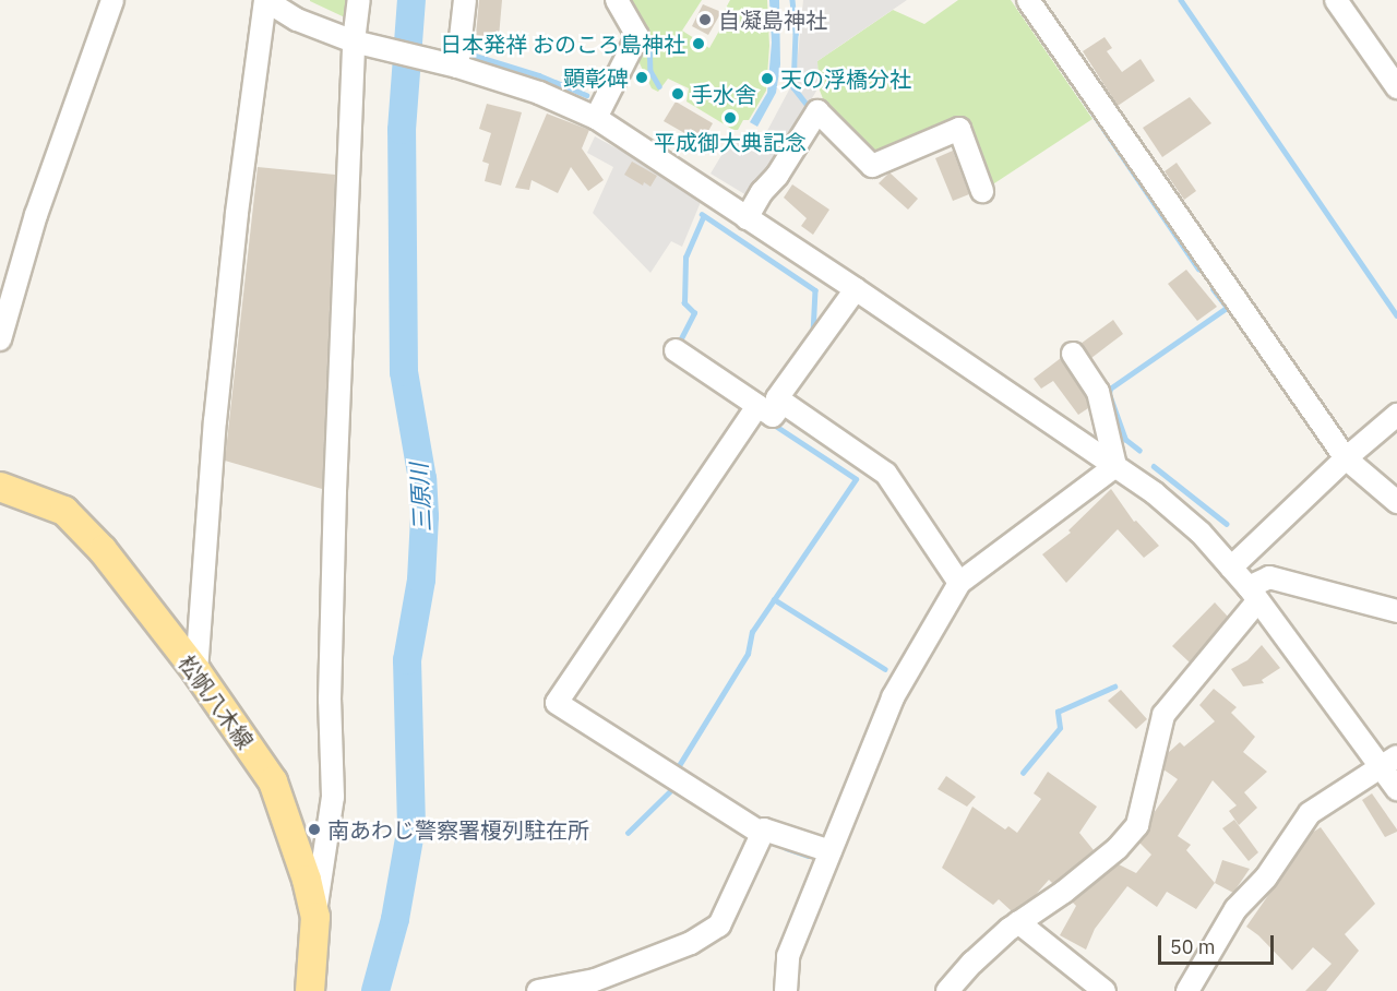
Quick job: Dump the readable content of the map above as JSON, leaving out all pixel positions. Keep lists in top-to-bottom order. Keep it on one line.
{"streets":{"main road":["松帆八木線"]},"water":["三原川"],"places":["自凝島神社","日本発祥 おのころ島神社","顕彰碑","天の浮橋分社","手水舎","平成御大典記念","南あわじ警察署榎列駐在所"],"scale_bar":"50 m"}
